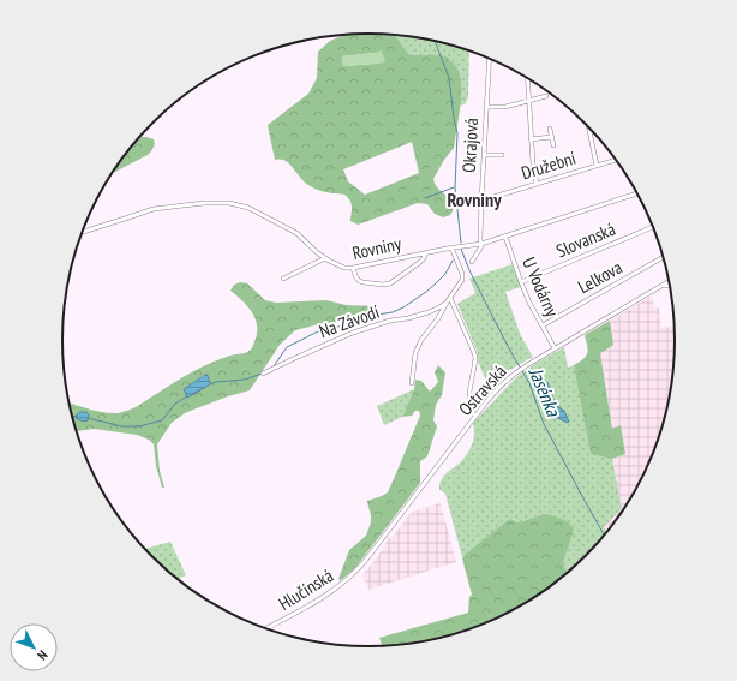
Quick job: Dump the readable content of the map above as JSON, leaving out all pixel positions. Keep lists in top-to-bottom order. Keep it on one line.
{"streets":{"street":["Okrajová","Družební","Slovanská","Rovniny","Lelkova","U Vodárny","Na Závodí","Ostravská","Hlučínská"]},"crossings":[["Okrajová","Družební"],["Okrajová","Rovniny"],["Slovanská","U Vodárny"],["Rovniny","U Vodárny"],["Rovniny","Na Závodí"],["Lelkova","U Vodárny"],["U Vodárny","Ostravská"],["Ostravská","Hlučínská"]],"districts":["Rovniny"],"water":["Jasénka"],"north":"bottom right"}
